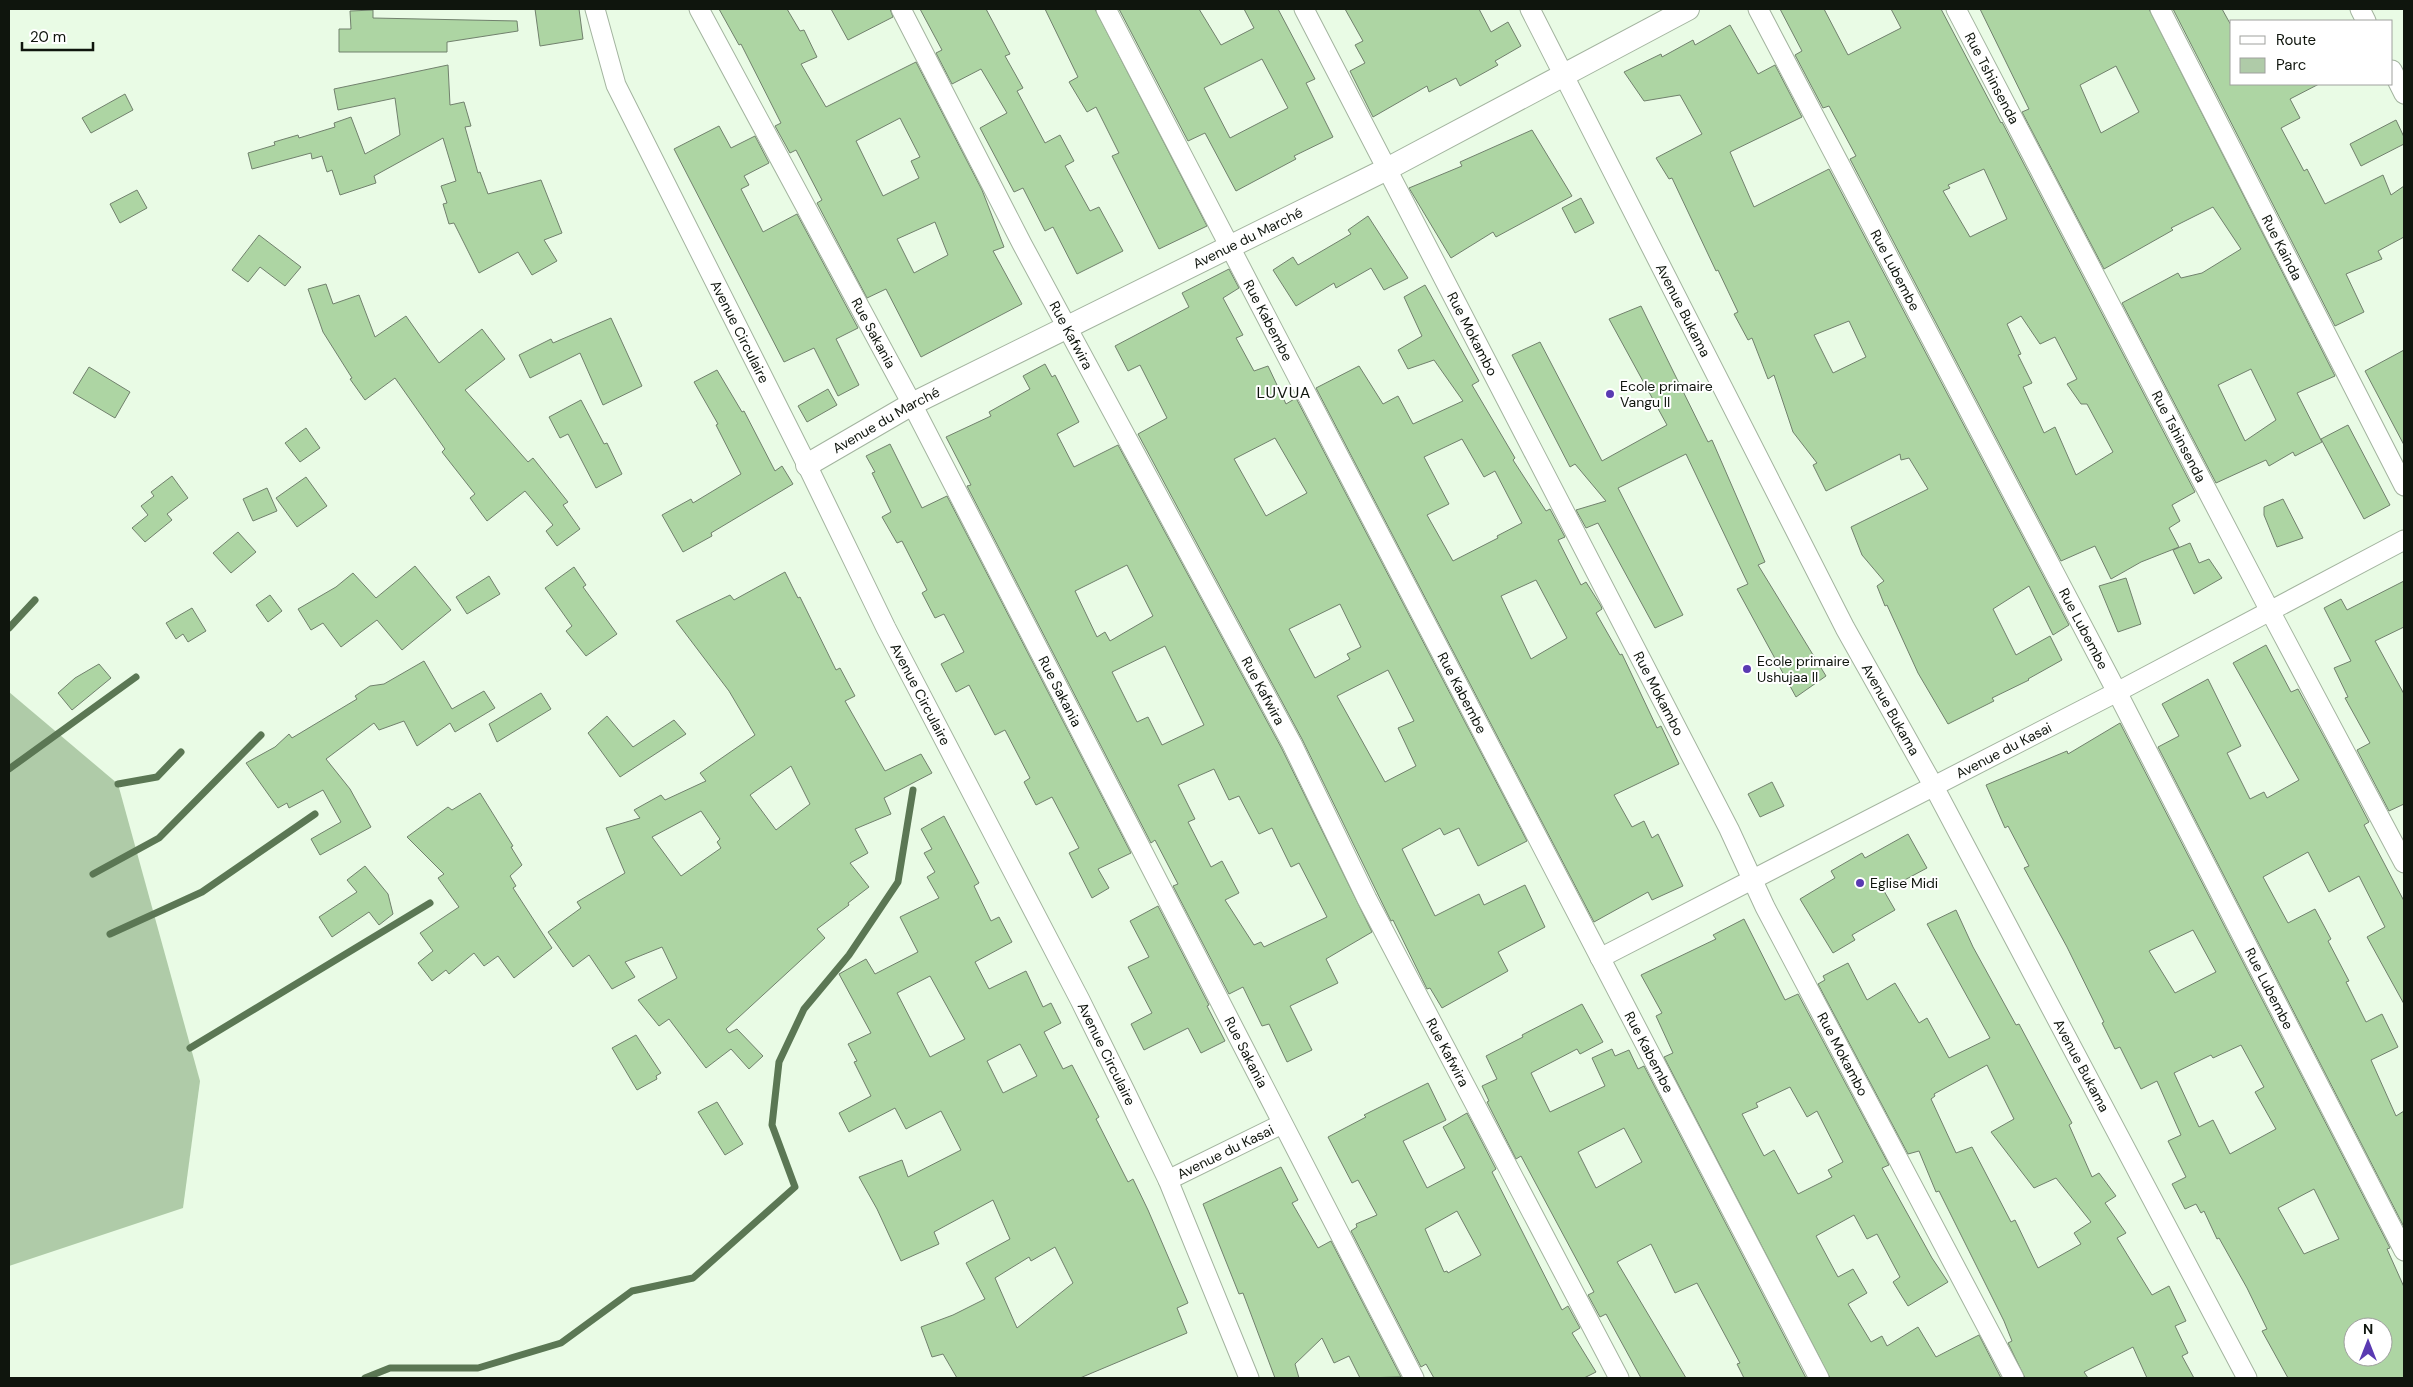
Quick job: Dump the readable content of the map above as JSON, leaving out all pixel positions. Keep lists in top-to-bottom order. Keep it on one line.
{"streets":{"street":["Rue Tshinsenda","Avenue du Marché","Rue Kainda","Rue Lubembe","Avenue Bukama","Rue Kabembe","Avenue Circulaire","Rue Sakania","Rue Mokambo","Rue Kafwira","Avenue du Kasai"]},"crossings":[["Rue Tshinsenda","Avenue du Kasai"],["Avenue du Marché","Avenue Bukama"],["Avenue du Marché","Rue Kabembe"],["Avenue du Marché","Avenue Circulaire"],["Avenue du Marché","Rue Sakania"],["Avenue du Marché","Rue Mokambo"],["Avenue du Marché","Rue Kafwira"],["Rue Lubembe","Avenue du Kasai"],["Avenue Bukama","Avenue du Kasai"],["Rue Kabembe","Avenue du Kasai"],["Avenue Circulaire","Avenue du Kasai"],["Rue Sakania","Avenue du Kasai"],["Rue Mokambo","Avenue du Kasai"]],"districts":["LUVUA"],"places":["Ecole primaire Vangu II","Ecole primaire Ushujaa II","Eglise Midi"],"legend":["Route","Parc"],"scale_bar":"20 m","north":"top"}
